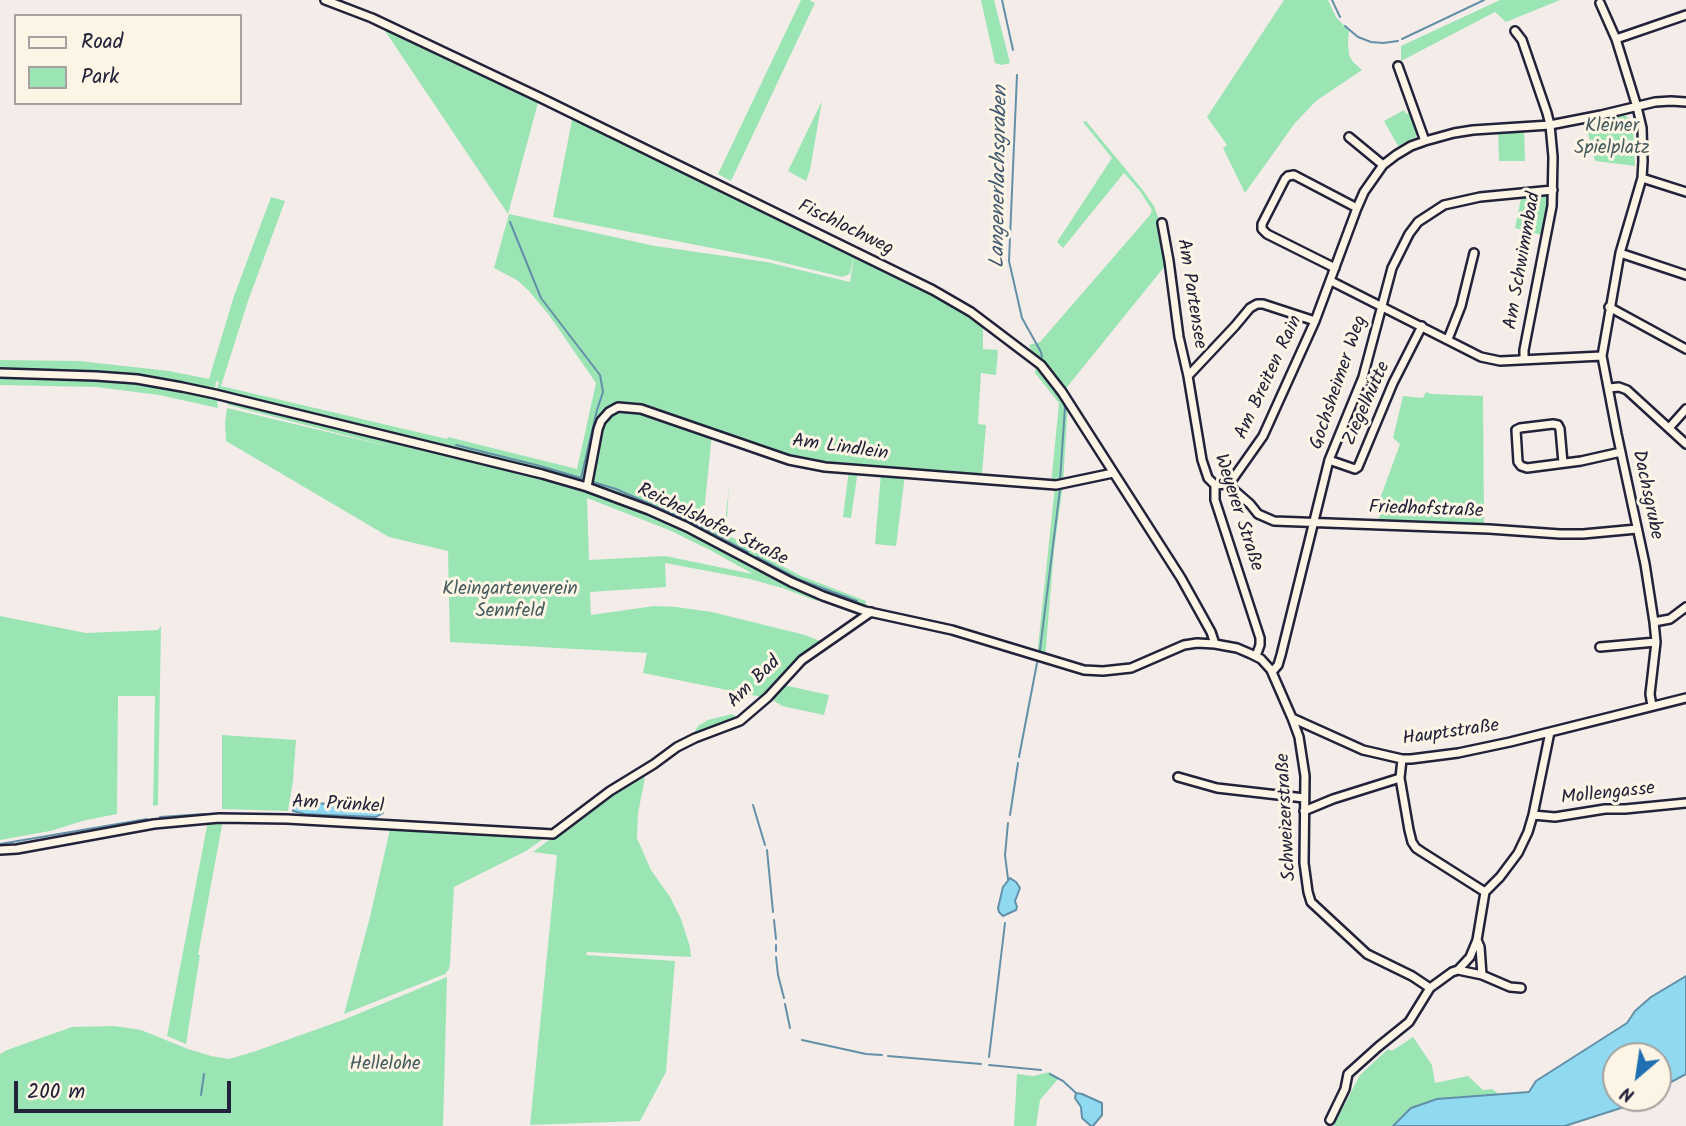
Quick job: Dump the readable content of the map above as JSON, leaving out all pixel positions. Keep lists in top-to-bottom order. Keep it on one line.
{"streets":{"street":["Fischlochweg","Am Schwimmbad","Am Partensee","Am Breiten Rain","Gochsheimer Weg","Ziegelhütte","Am Lindlein","Dachsgrube","Friedhofstraße","Weyerer Straße","Reichelshofer Straße","Am Bad","Hauptstraße","Mollengasse","Am Prünkel","Schweizerstraße"]},"crossings":[["Fischlochweg","Am Lindlein"],["Fischlochweg","Reichelshofer Straße"],["Am Schwimmbad","Am Breiten Rain"],["Am Schwimmbad","Gochsheimer Weg"],["Am Partensee","Am Breiten Rain"],["Am Partensee","Weyerer Straße"],["Am Breiten Rain","Friedhofstraße"],["Gochsheimer Weg","Ziegelhütte"],["Gochsheimer Weg","Friedhofstraße"],["Gochsheimer Weg","Reichelshofer Straße"],["Am Lindlein","Reichelshofer Straße"],["Dachsgrube","Friedhofstraße"],["Dachsgrube","Hauptstraße"],["Weyerer Straße","Reichelshofer Straße"],["Reichelshofer Straße","Am Bad"],["Am Bad","Am Prünkel"],["Hauptstraße","Schweizerstraße"]],"water":["Langenerlachsgraben"],"parks":["Kleiner Spielplatz","Kleingartenverein Sennfeld","Hellelohe"],"legend":["Road","Park"],"scale_bar":"200 m","north":"bottom left"}
